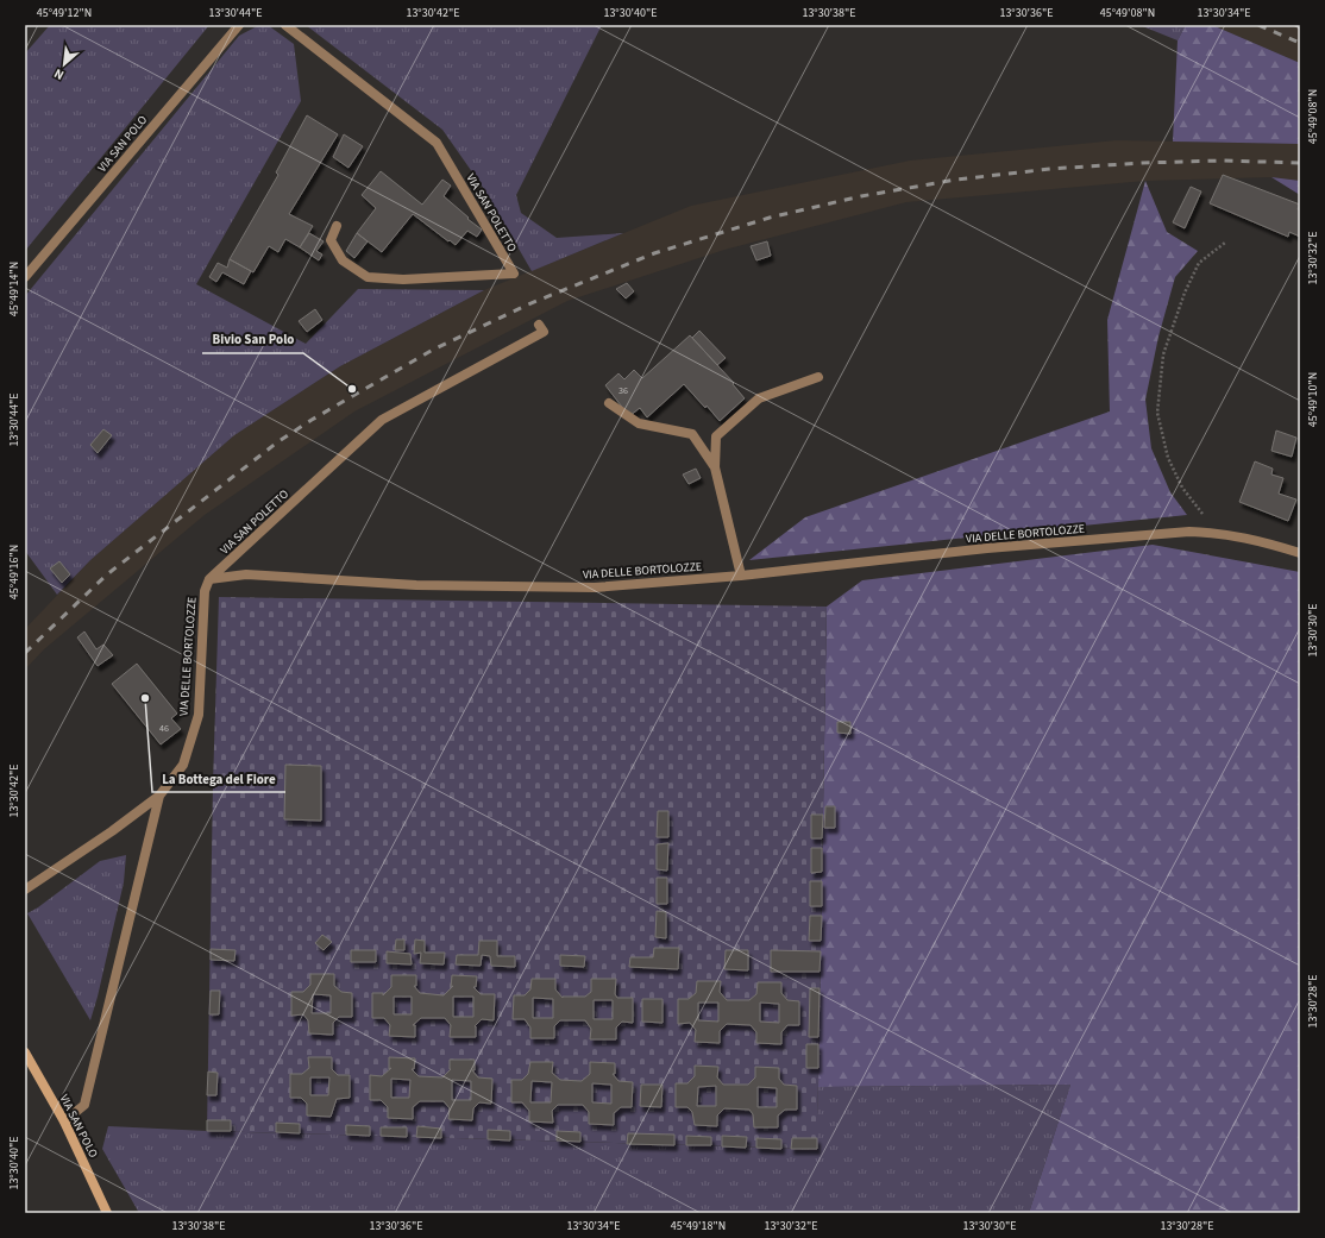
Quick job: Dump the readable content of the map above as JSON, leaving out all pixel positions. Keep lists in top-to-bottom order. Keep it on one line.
{"streets":{"main road":["VIA SAN POLO"],"street":["VIA SAN POLETTO","VIA DELLE BORTOLOZZE"]},"crossings":[["VIA SAN POLETTO","VIA DELLE BORTOLOZZE"]],"places":["Bivio San Polo","La Bottega del Fiore"],"house_numbers":["36","46"],"north":"bottom left","coordinates":["45°49'12\"N","13°30'44\"E","13°30'42\"E","13°30'40\"E","13°30'38\"E","13°30'36\"E","45°49'08\"N","13°30'34\"E","13°30'32\"E","45°49'14\"N","45°49'10\"N","45°49'16\"N","13°30'30\"E","13°30'28\"E","45°49'18\"N"]}
